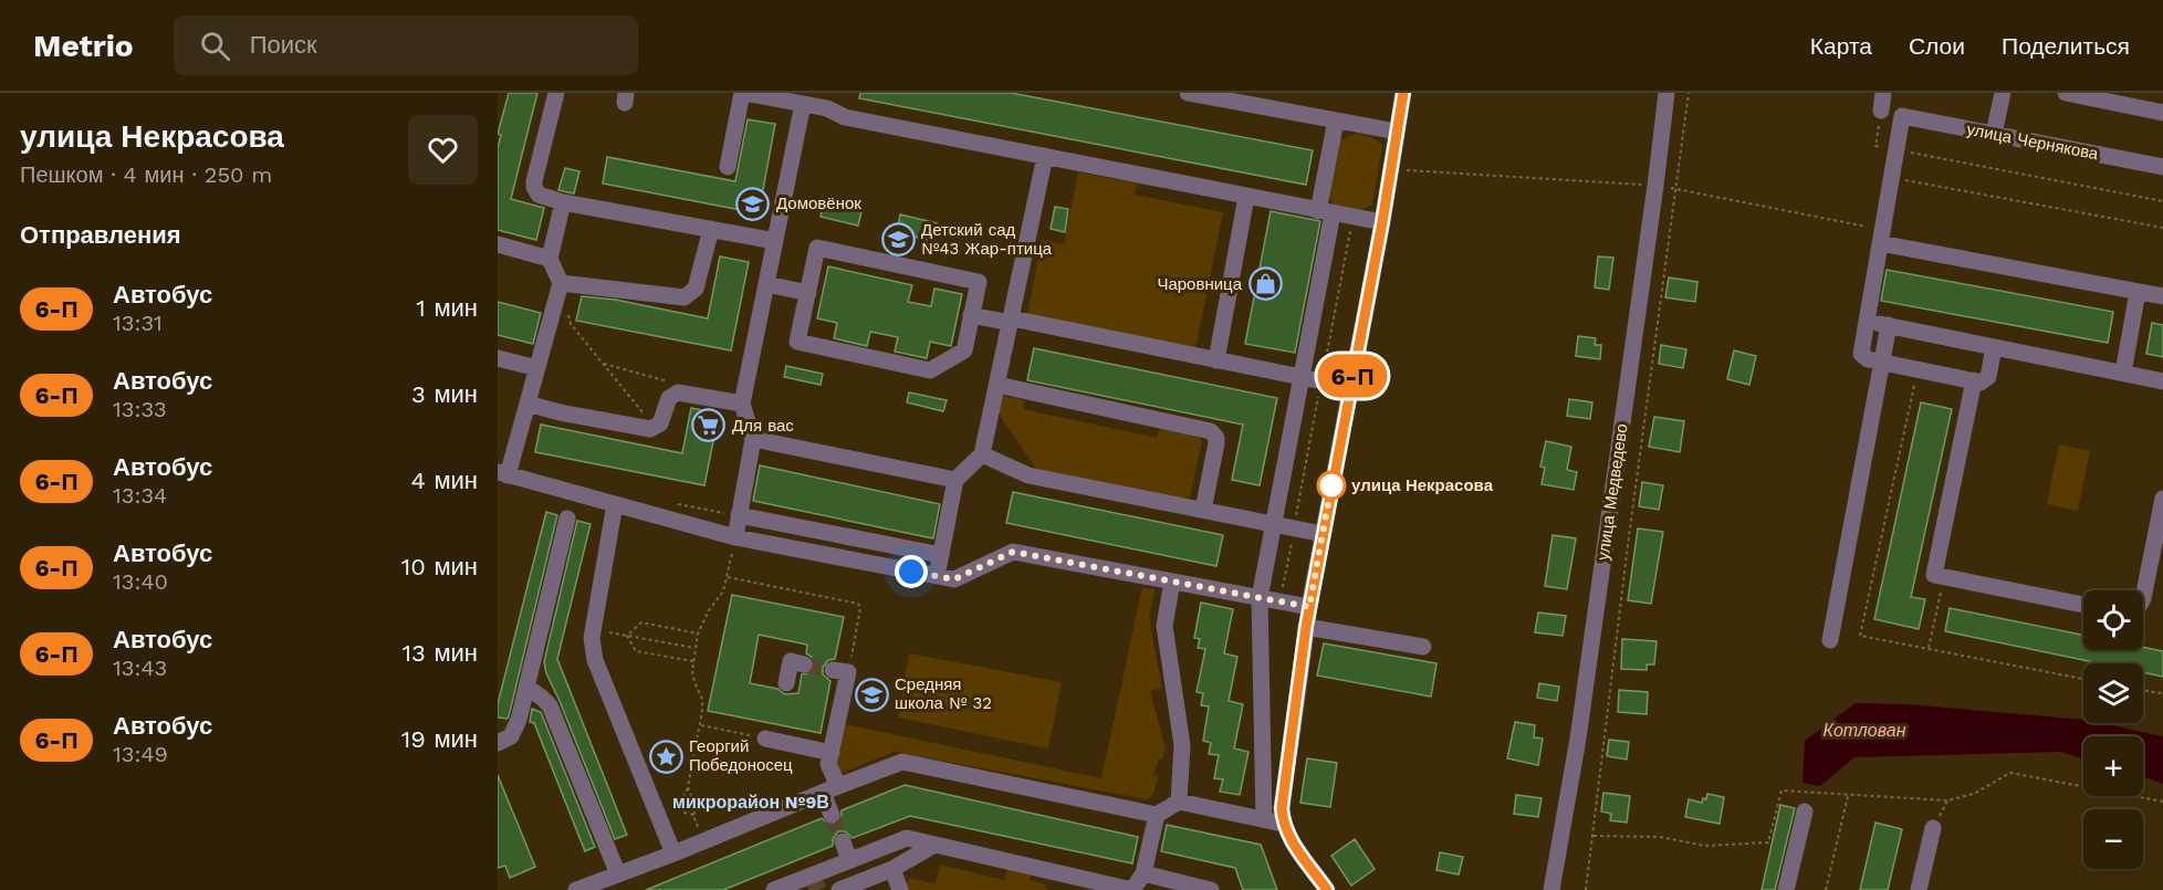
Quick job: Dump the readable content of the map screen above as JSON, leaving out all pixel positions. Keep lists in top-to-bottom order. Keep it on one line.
{"streets":{"street":["улица Чернякова","улица Медведево"]},"districts":["микрорайон №9В"],"water":["Котлован"],"places":{"school or university":["Домовёнок","Детский сад №43 Жар-птица","Средняя школа № 32"],"shop":["Чаровница"],"supermarket":["Для вас"],"other":["улица Некрасова"],"place":["Георгий Победоносец"]},"lines":["bus line 6-П"],"page":{"header":"Metrio","search":"Поиск","nav":["Карта","Слои","Поделиться"],"heading":[["улица Некрасова","Пешком · 4 мин · 250 m"],"Отправления"],"on_map":"6-П","list":[{"mark":"6-П","name":"Автобус","note":"13:31","value":"1 мин"},{"mark":"6-П","name":"Автобус","note":"13:33","value":"3 мин"},{"mark":"6-П","name":"Автобус","note":"13:34","value":"4 мин"},{"mark":"6-П","name":"Автобус","note":"13:40","value":"10 мин"},{"mark":"6-П","name":"Автобус","note":"13:43","value":"13 мин"},{"mark":"6-П","name":"Автобус","note":"13:49","value":"19 мин"}],"map_buttons":["+","−"]}}
